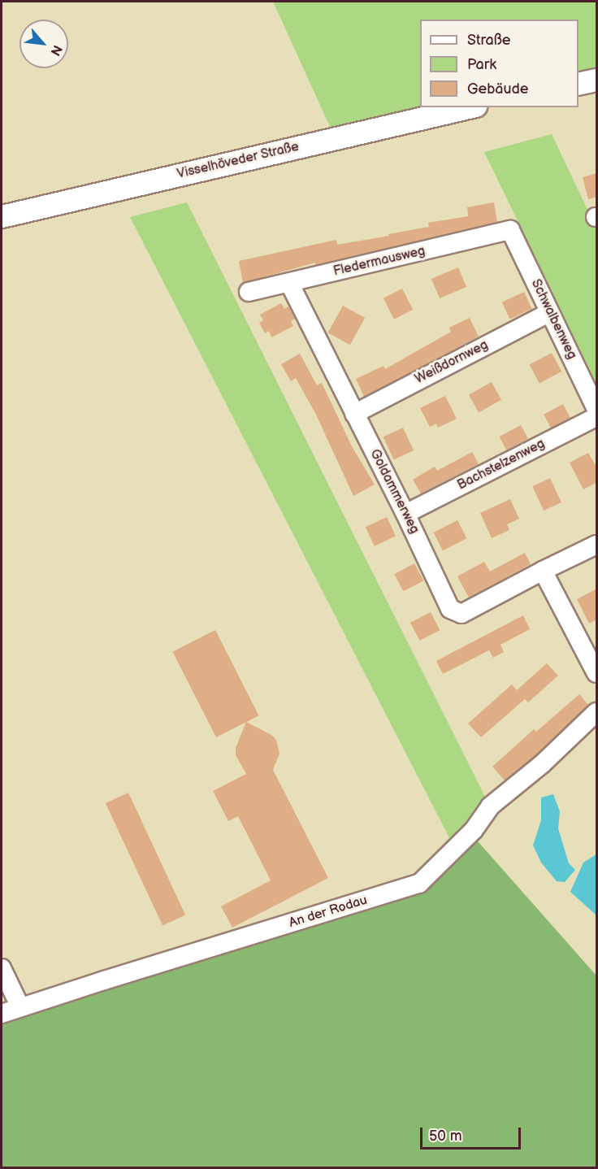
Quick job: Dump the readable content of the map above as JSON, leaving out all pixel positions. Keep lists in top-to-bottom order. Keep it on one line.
{"streets":{"main road":["Visselhöveder Straße"],"street":["Fledermausweg","Schwalbenweg","Weißdornweg","Bachstelzenweg","Goldammerweg","An der Rodau"]},"crossings":[["Fledermausweg","Schwalbenweg"],["Fledermausweg","Goldammerweg"],["Schwalbenweg","Weißdornweg"],["Weißdornweg","Goldammerweg"],["Bachstelzenweg","Goldammerweg"]],"legend":["Straße","Park","Gebäude"],"scale_bar":"50 m","north":"bottom right"}
